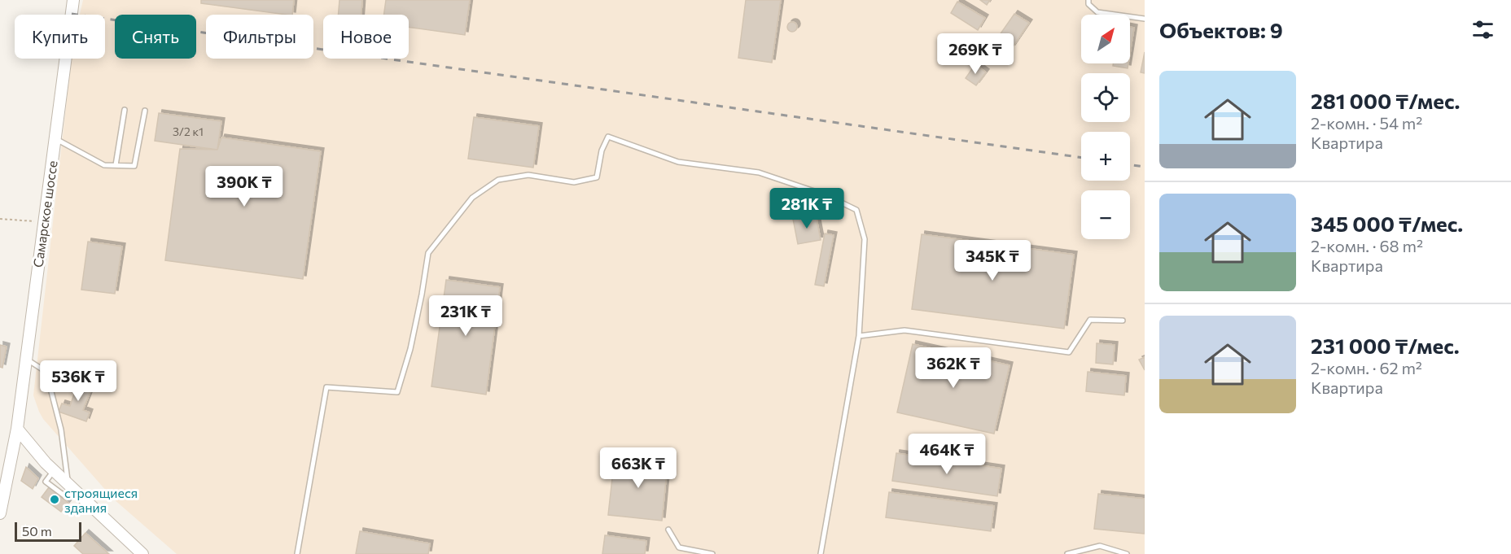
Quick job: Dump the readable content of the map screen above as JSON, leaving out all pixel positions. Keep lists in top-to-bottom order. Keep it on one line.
{"streets":{"street":["Самарское шоссе"]},"places":["строящиеся здания"],"house_numbers":["3/2 к1"],"scale_bar":"50 m","north":"top right","page":{"heading":"Объектов: 9","map_buttons":["+","−"],"chip":["Купить","Снять","Фильтры","Новое"],"price":["269K ₸","390K ₸","281K ₸","345K ₸","231K ₸","362K ₸","536K ₸","464K ₸","663K ₸"],"list":[{"name":"281 000 ₸/мес.","note":"2-комн. · 54 m² · Квартира"},{"name":"345 000 ₸/мес.","note":"2-комн. · 68 m² · Квартира"},{"name":"231 000 ₸/мес.","note":"2-комн. · 62 m² · Квартира"}],"scale":"50 m"}}
